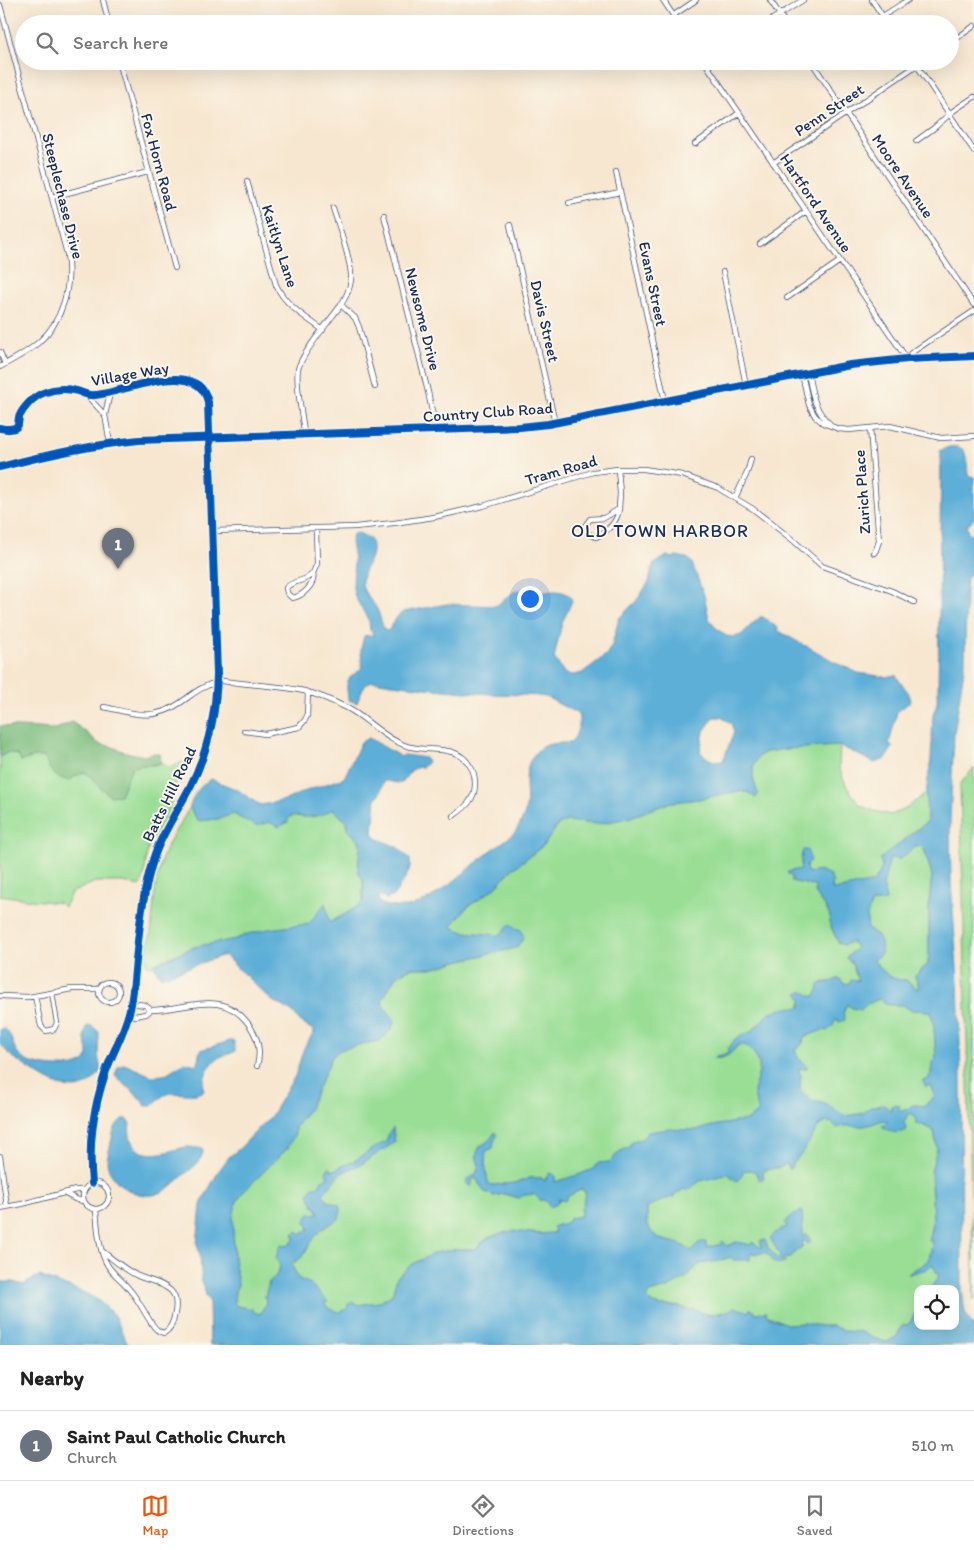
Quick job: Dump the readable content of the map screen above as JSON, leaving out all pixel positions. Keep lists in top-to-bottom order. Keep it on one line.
{"streets":{"street":["Penn Street","Fox Horn Road","Moore Avenue","Steeplechase Drive","Hartford Avenue","Kaitlyn Lane","Evans Street","Newsome Drive","Davis Street","Village Way","Country Club Road","Tram Road","Zurich Place","Batts Hill Road"]},"crossings":[["Penn Street","Moore Avenue"],["Penn Street","Hartford Avenue"],["Hartford Avenue","Country Club Road"],["Evans Street","Country Club Road"],["Newsome Drive","Country Club Road"],["Davis Street","Country Club Road"],["Village Way","Country Club Road"],["Village Way","Batts Hill Road"],["Country Club Road","Batts Hill Road"],["Tram Road","Batts Hill Road"]],"districts":["OLD TOWN HARBOR"],"page":{"search":"Search here","pins":"1","heading":"Nearby","list":[{"mark":"1","name":"Saint Paul Catholic Church","note":"Church","value":"510 m"}],"nav":["Map","Directions","Saved"]}}
